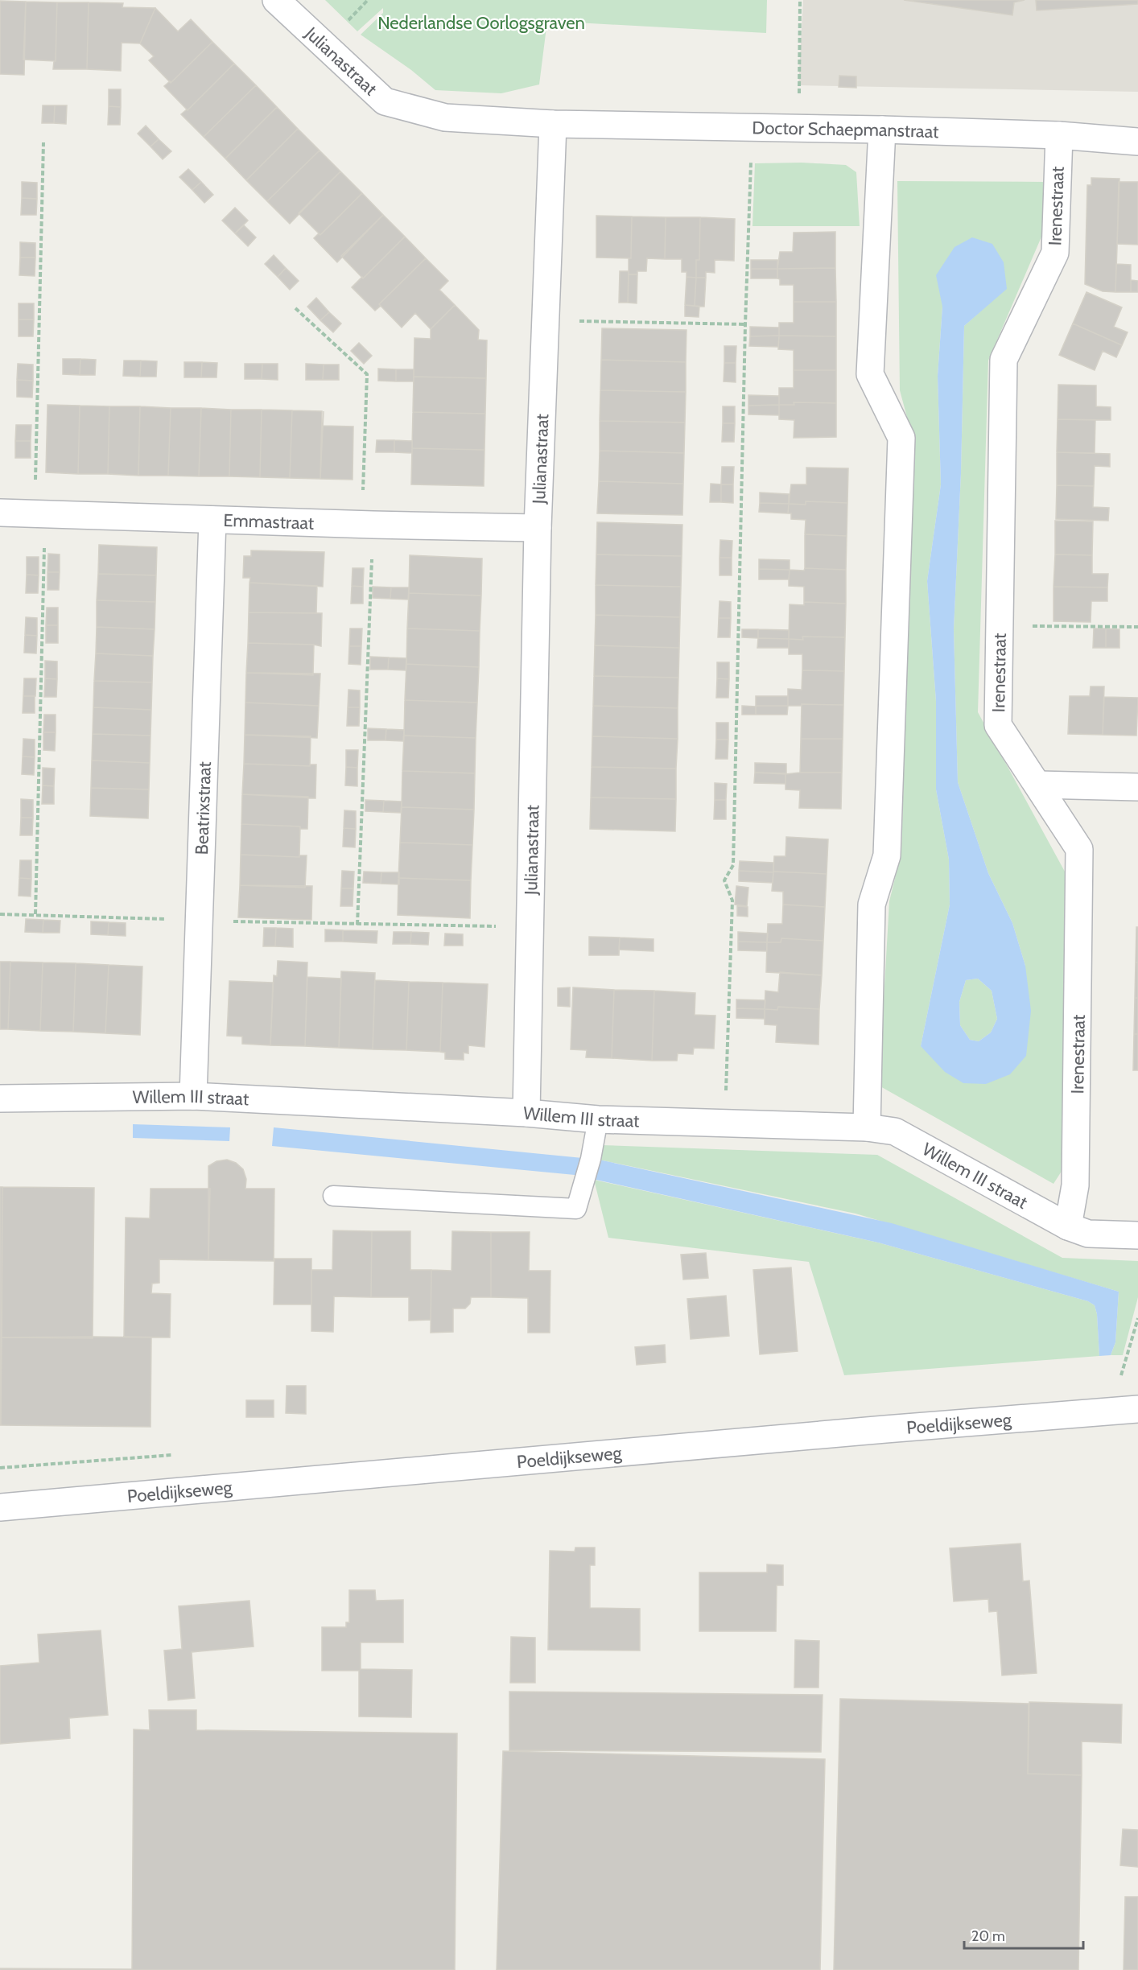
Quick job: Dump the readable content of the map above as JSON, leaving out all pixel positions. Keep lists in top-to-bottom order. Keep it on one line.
{"streets":{"street":["Julianastraat","Doctor Schaepmanstraat","Irenestraat","Emmastraat","Beatrixstraat","Willem III straat","Poeldijkseweg"]},"crossings":[["Julianastraat","Doctor Schaepmanstraat"],["Julianastraat","Emmastraat"],["Julianastraat","Willem III straat"],["Doctor Schaepmanstraat","Irenestraat"],["Irenestraat","Willem III straat"],["Emmastraat","Beatrixstraat"],["Beatrixstraat","Willem III straat"]],"parks":["Nederlandse Oorlogsgraven"],"scale_bar":"20 m"}
